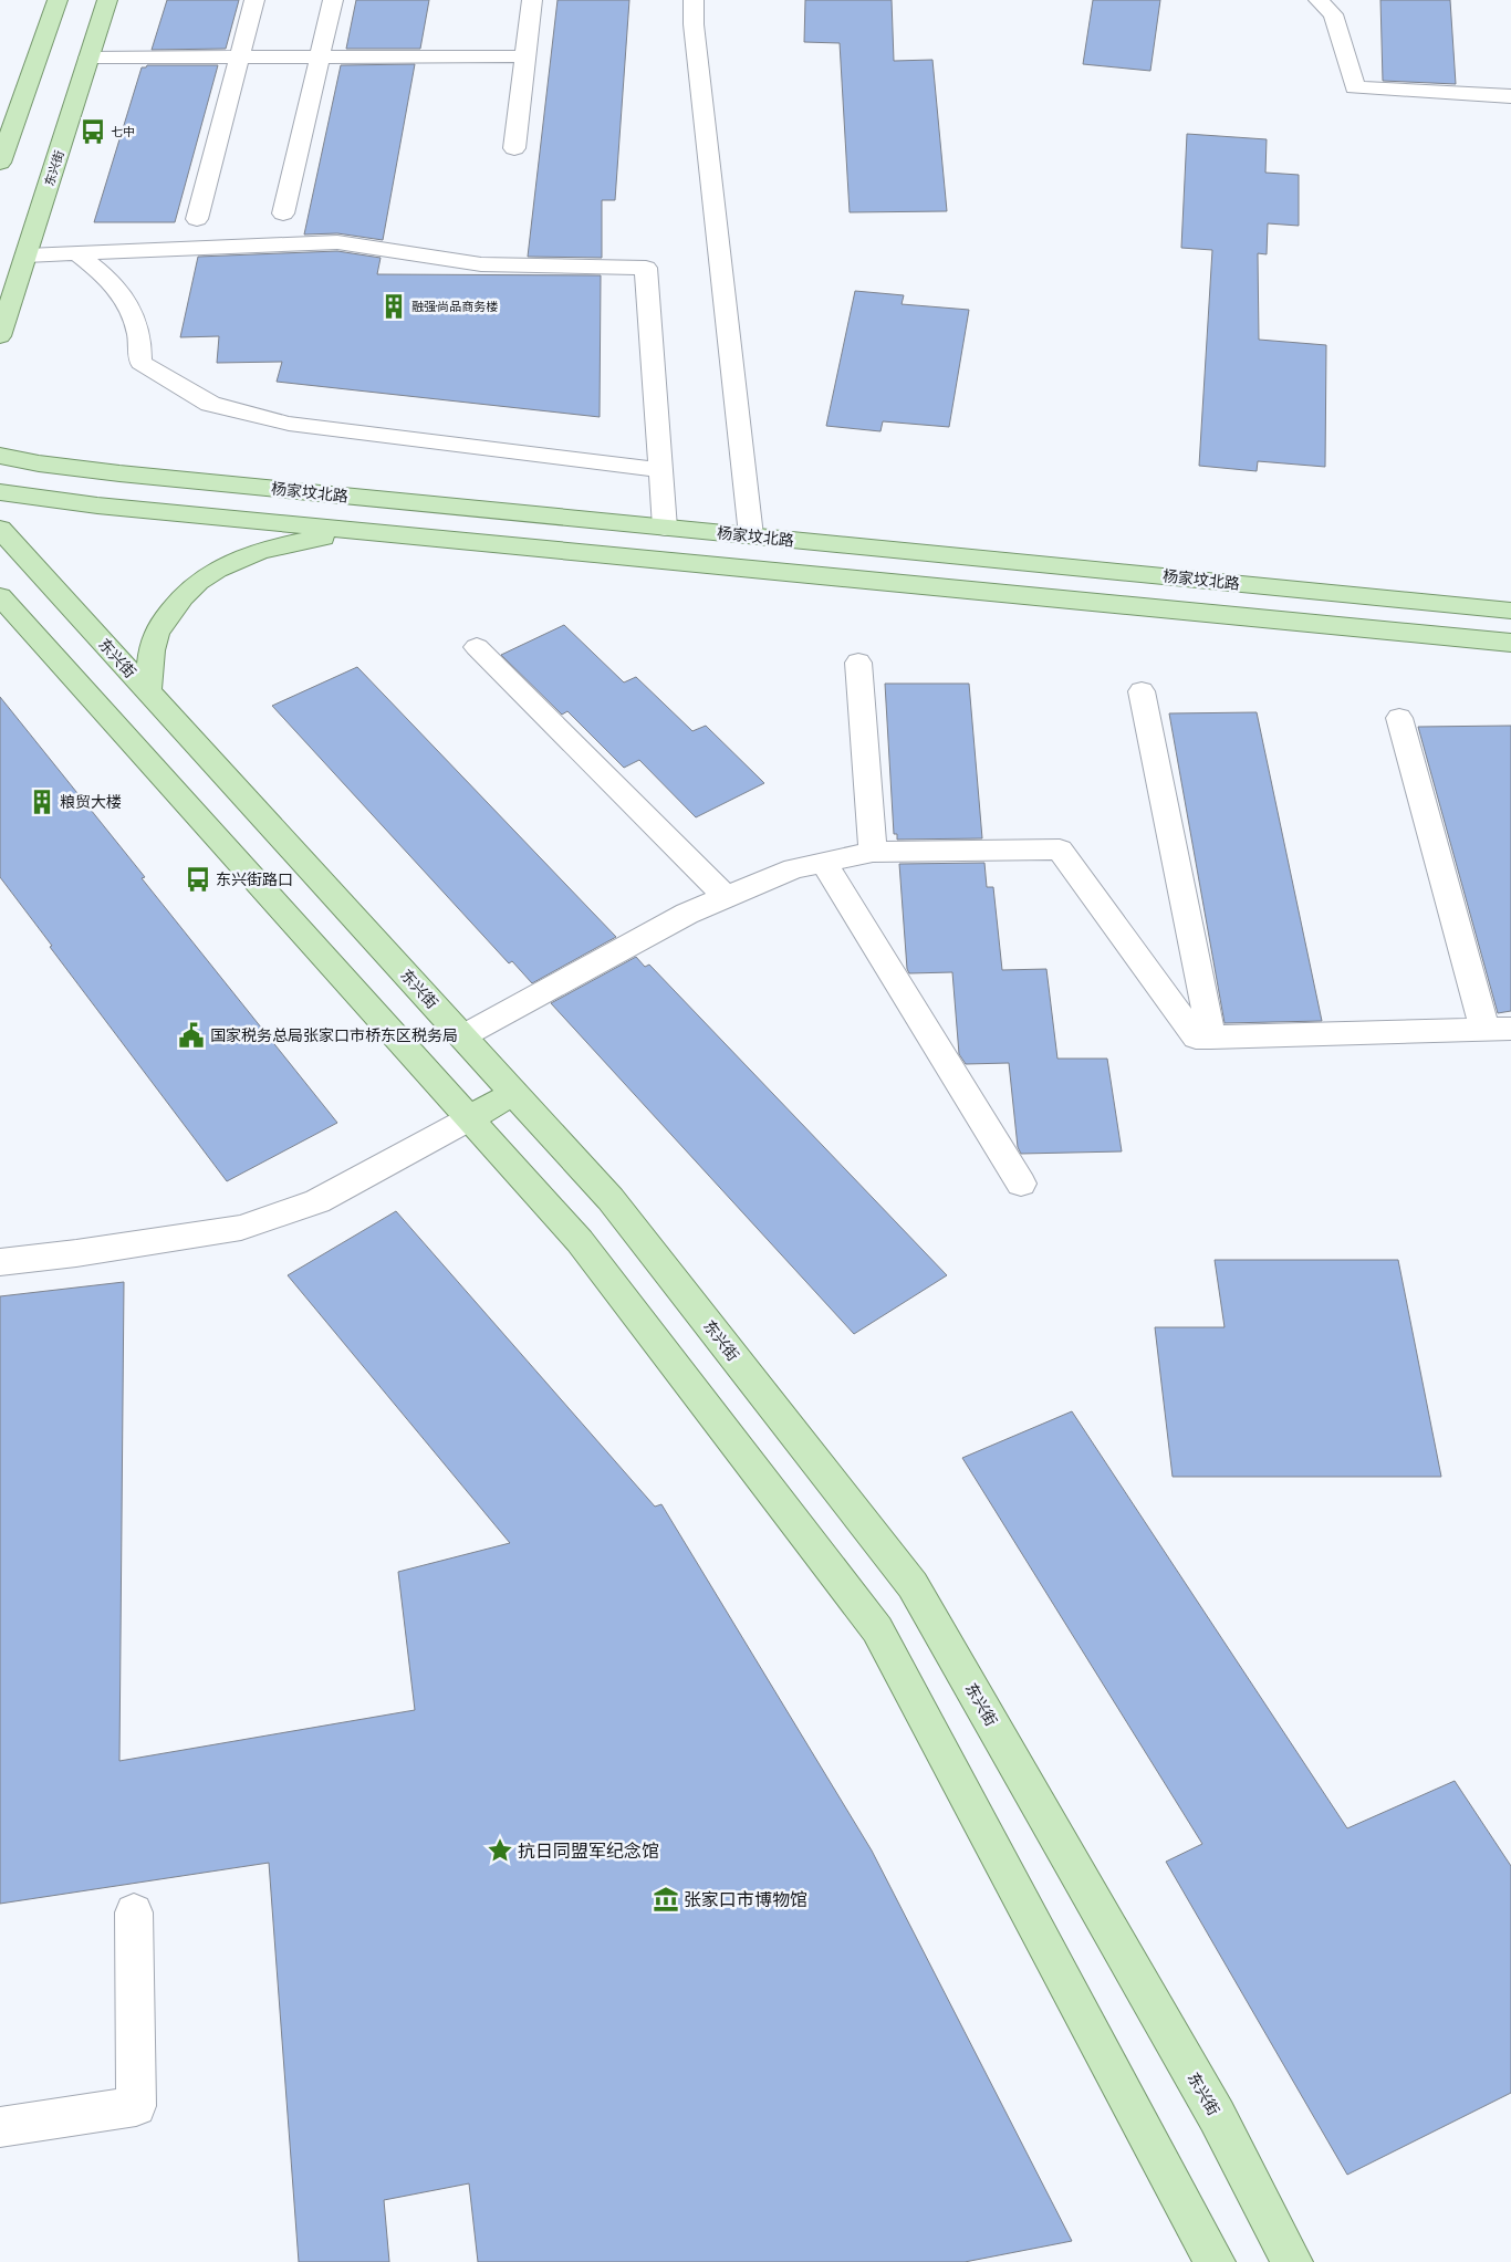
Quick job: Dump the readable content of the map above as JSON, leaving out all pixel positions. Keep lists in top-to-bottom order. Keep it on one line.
{"streets":{"main road":["东兴街","杨家坟北路"]},"places":{"bus stop":["七中","东兴街路口"],"building":["融强·尚品商务楼","粮贸大楼"],"public building":["国家税务总局张家口市桥东区税务局"],"place":["抗日同盟军纪念馆"],"museum":["张家口市博物馆"]}}
